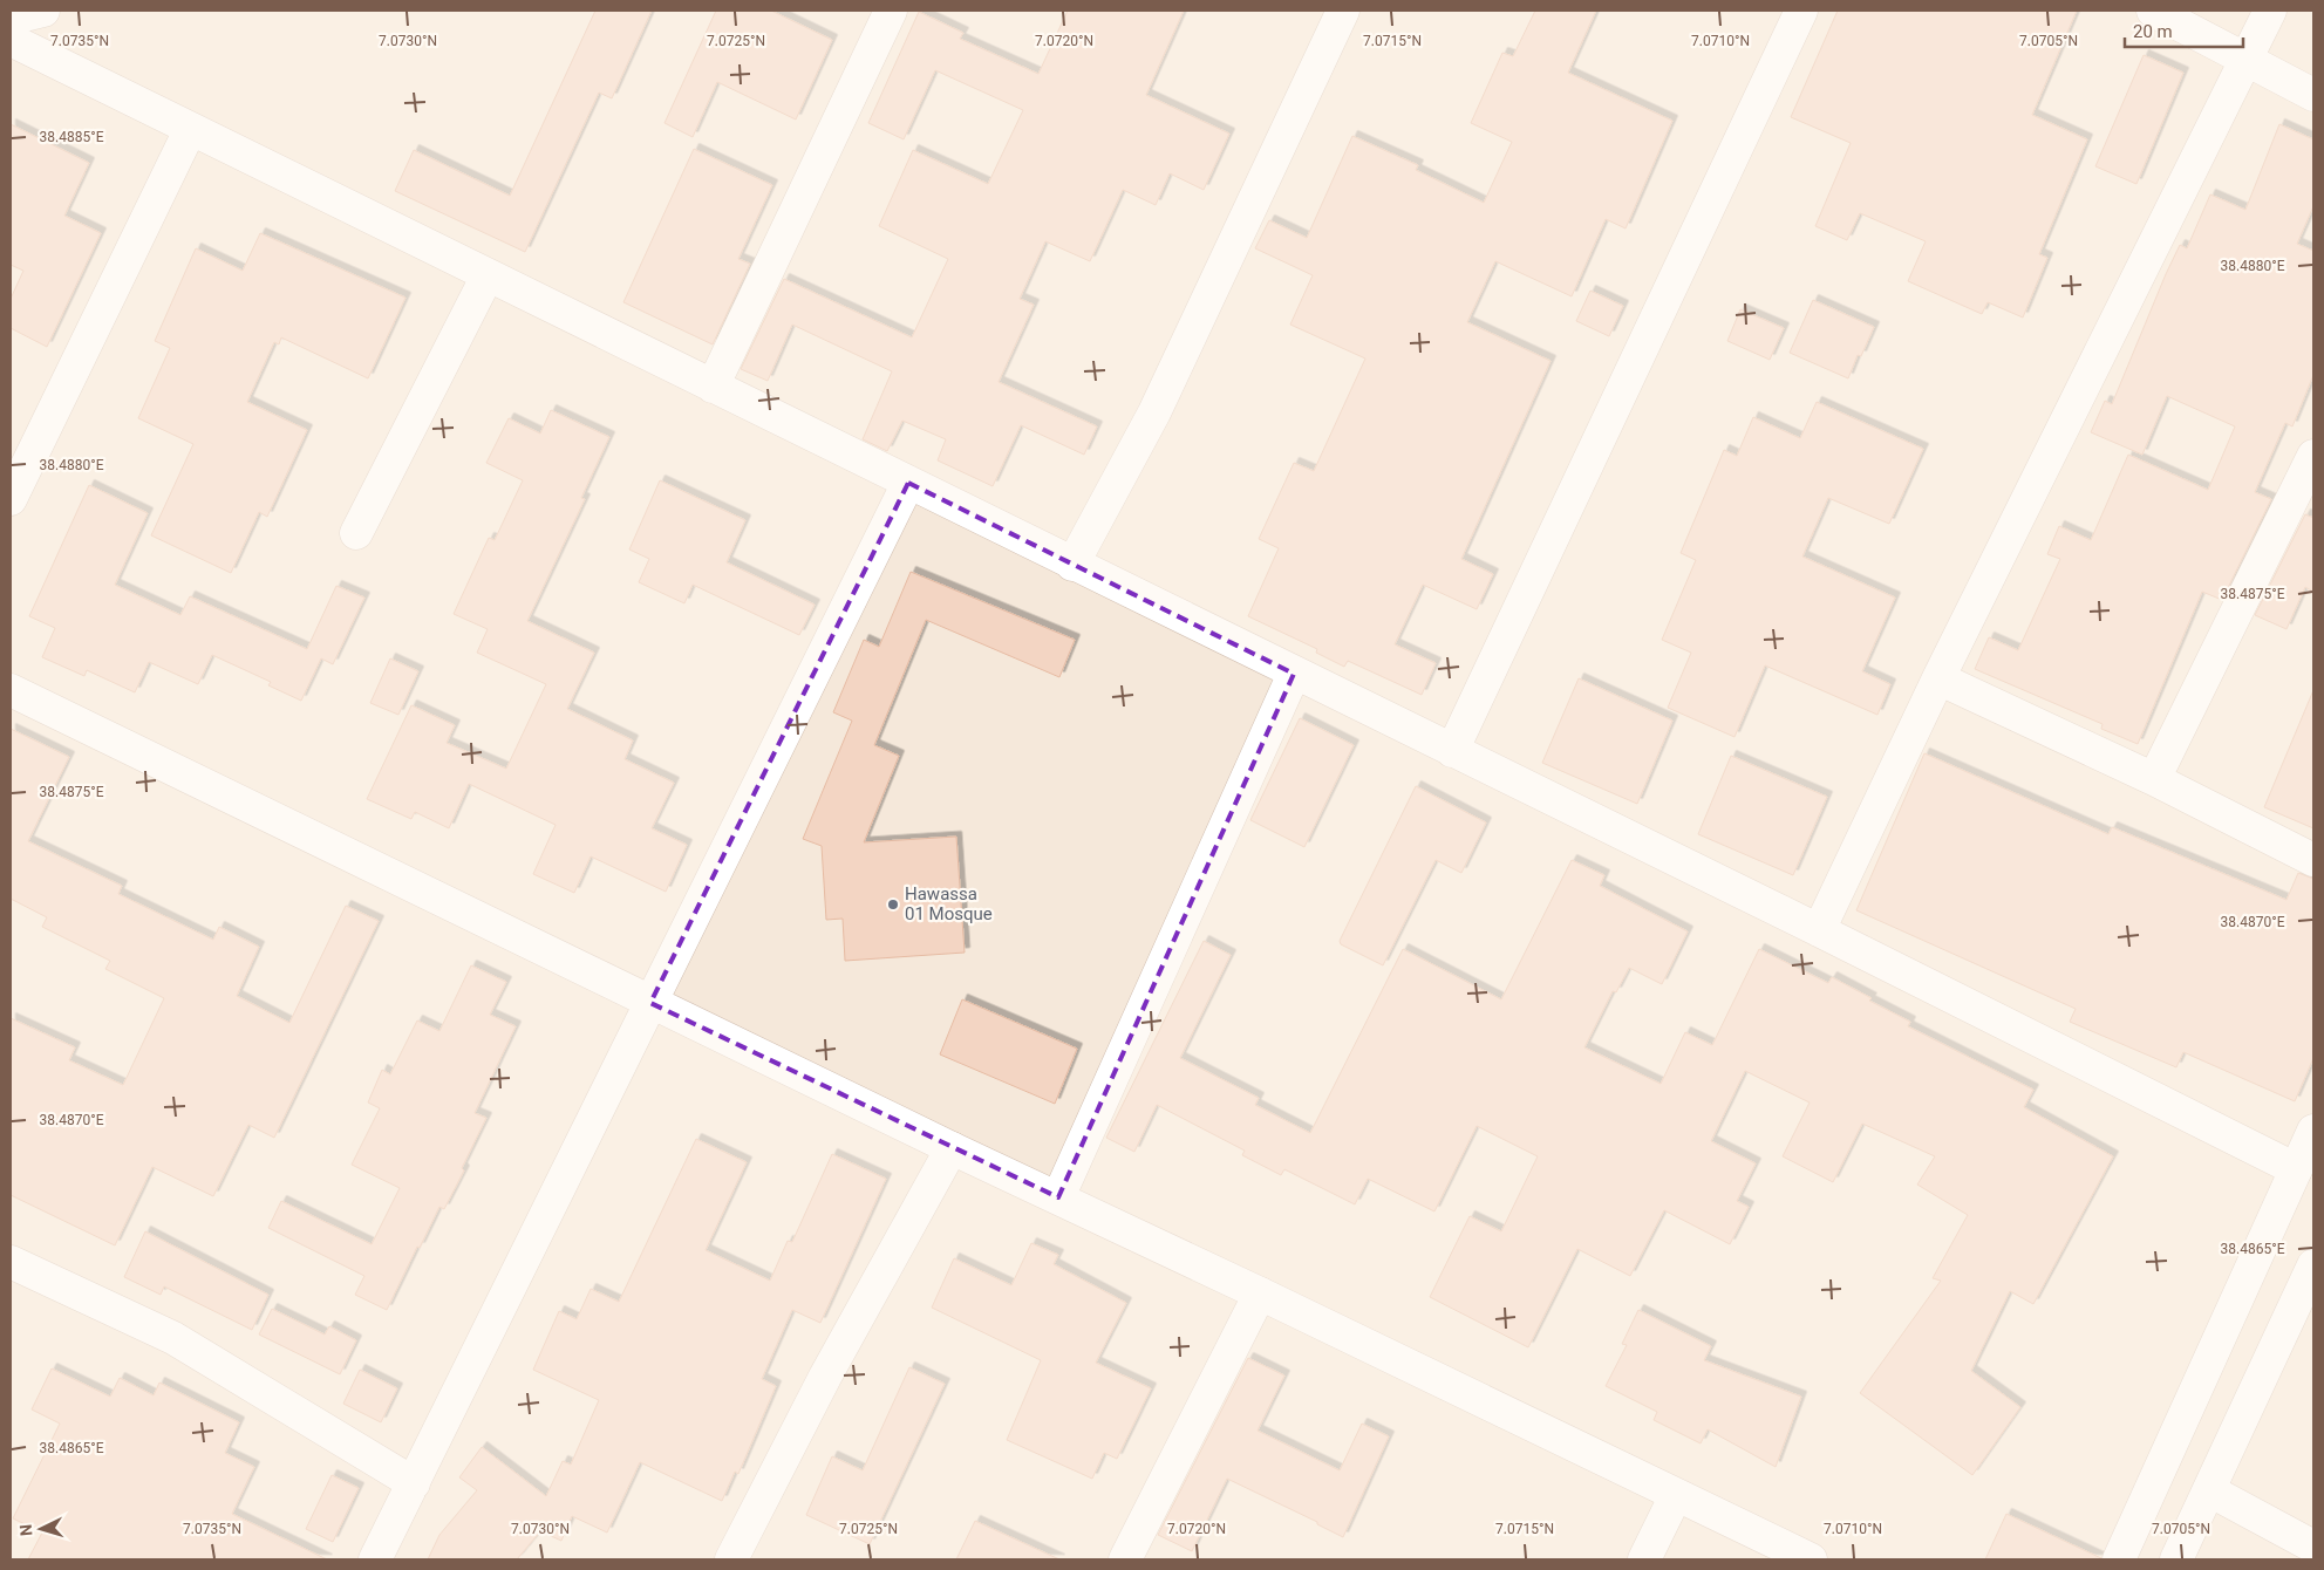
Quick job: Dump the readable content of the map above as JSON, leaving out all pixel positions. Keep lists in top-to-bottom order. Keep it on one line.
{"places":["Hawassa 01 Mosque"],"scale_bar":"20 m","north":"left","coordinates":["7.0735°N","7.0730°N","7.0725°N","7.0720°N","7.0715°N","7.0710°N","7.0705°N","38.4885°E","38.4880°E","38.4875°E","38.4870°E","38.4865°E"]}
